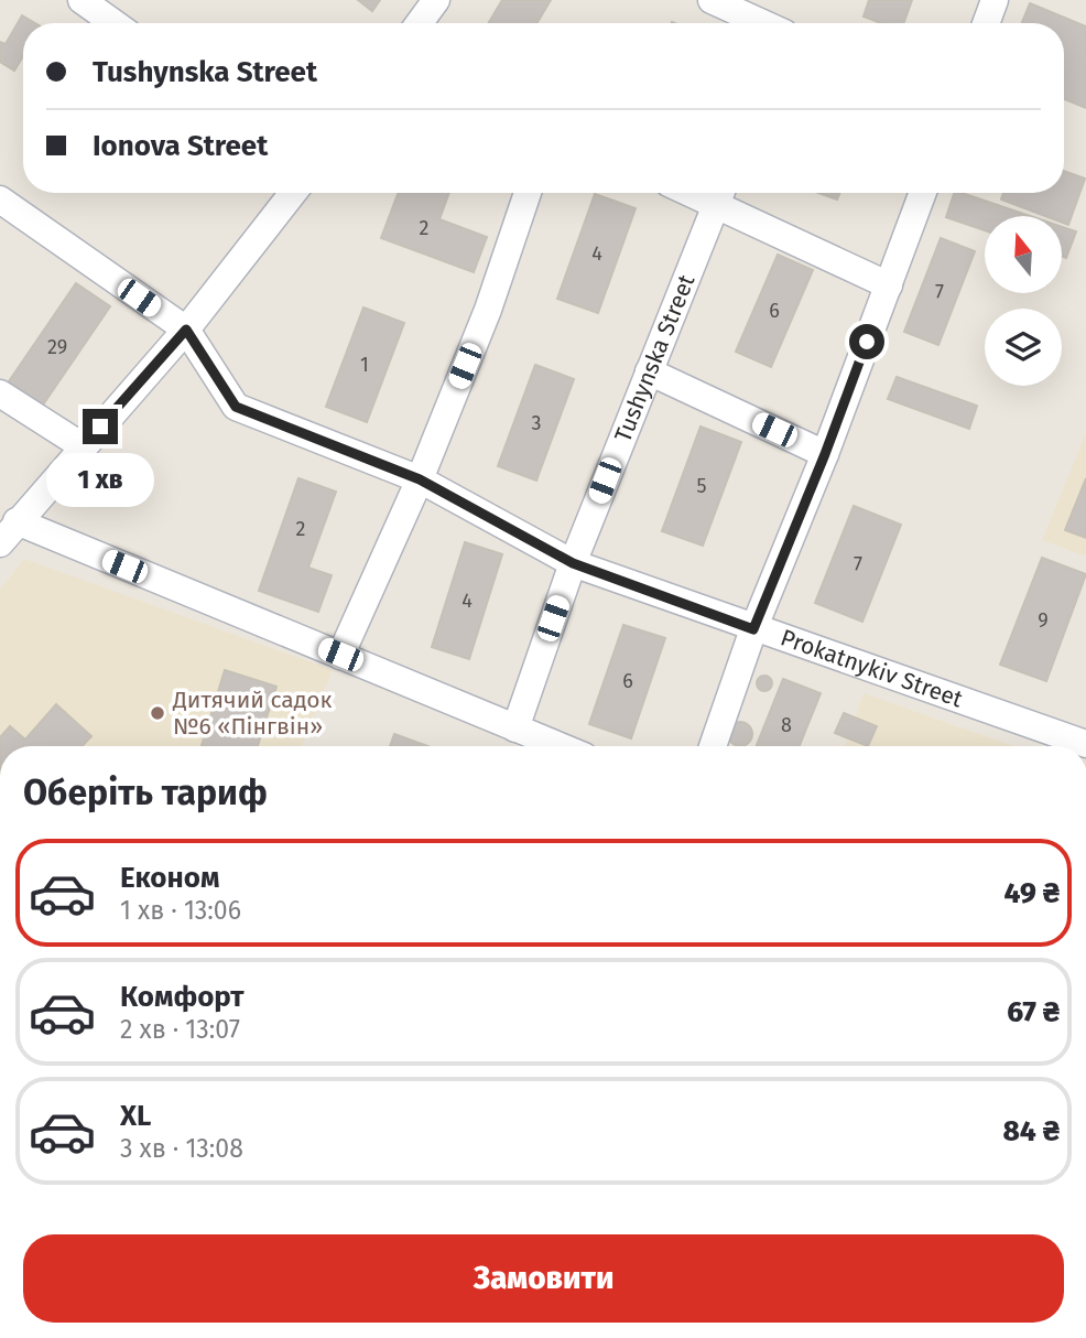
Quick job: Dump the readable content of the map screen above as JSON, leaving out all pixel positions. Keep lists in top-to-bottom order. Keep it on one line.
{"streets":{"street":["Tushynska Street","Prokatnykiv Street"]},"crossings":[["Tushynska Street","Prokatnykiv Street"]],"places":["Дитячий садок №6 «Пінгвін»"],"house_numbers":["2","4","7","6","29","1","3","5","2","7","4","9","6","8"],"north":"top","page":{"banner":["Tushynska Street","Ionova Street"],"bubble":"1 хв","heading":"Оберіть тариф","list":[{"name":"Економ","note":"1 хв · 13:06","value":"49 ₴"},{"name":"Комфорт","note":"2 хв · 13:07","value":"67 ₴"},{"name":"XL","note":"3 хв · 13:08","value":"84 ₴"}],"buttons":"Замовити"}}
